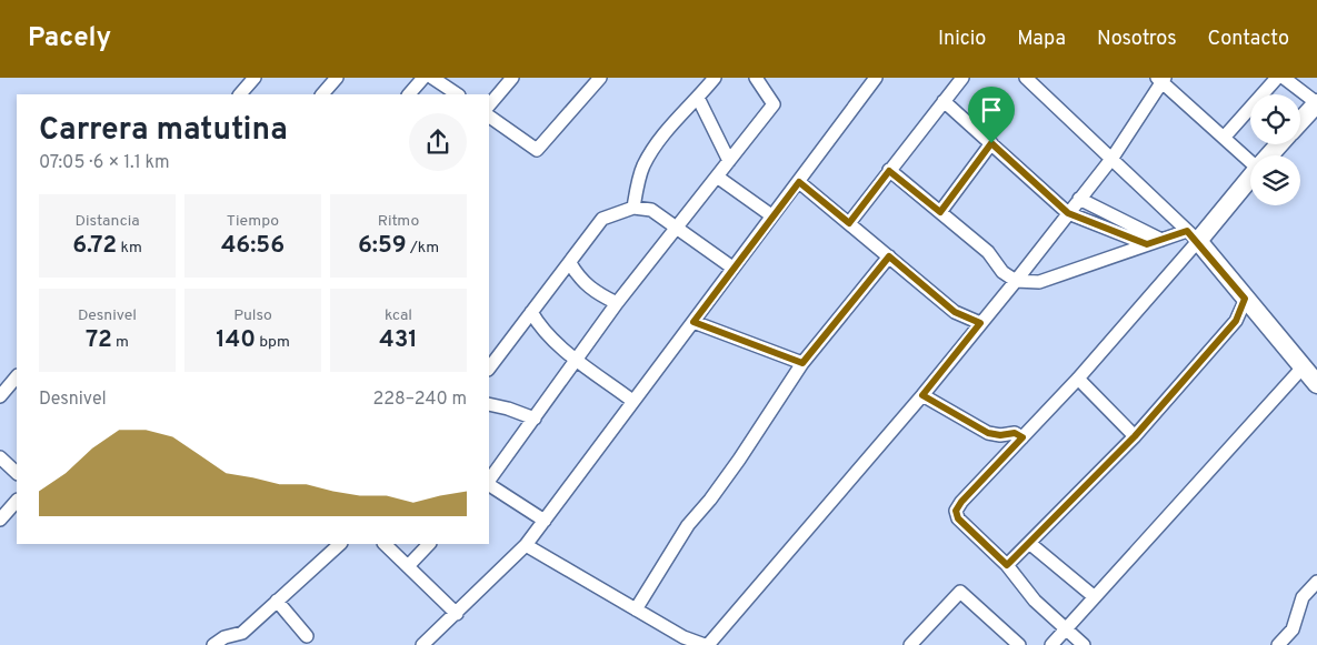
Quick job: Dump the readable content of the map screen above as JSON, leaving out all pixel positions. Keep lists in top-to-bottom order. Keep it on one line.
{"page":{"header":"Pacely","nav":["Inicio","Mapa","Nosotros","Contacto"],"heading":["Carrera matutina","07:05 · 6 × 1.1 km"],"stats":[["Distancia","6.72 km"],["Tiempo","46:56"],["Ritmo","6:59 /km"],["Desnivel","72 m"],["Pulso","140 bpm"],["kcal","431"]],"chart":["Desnivel","228–240 m"]}}
